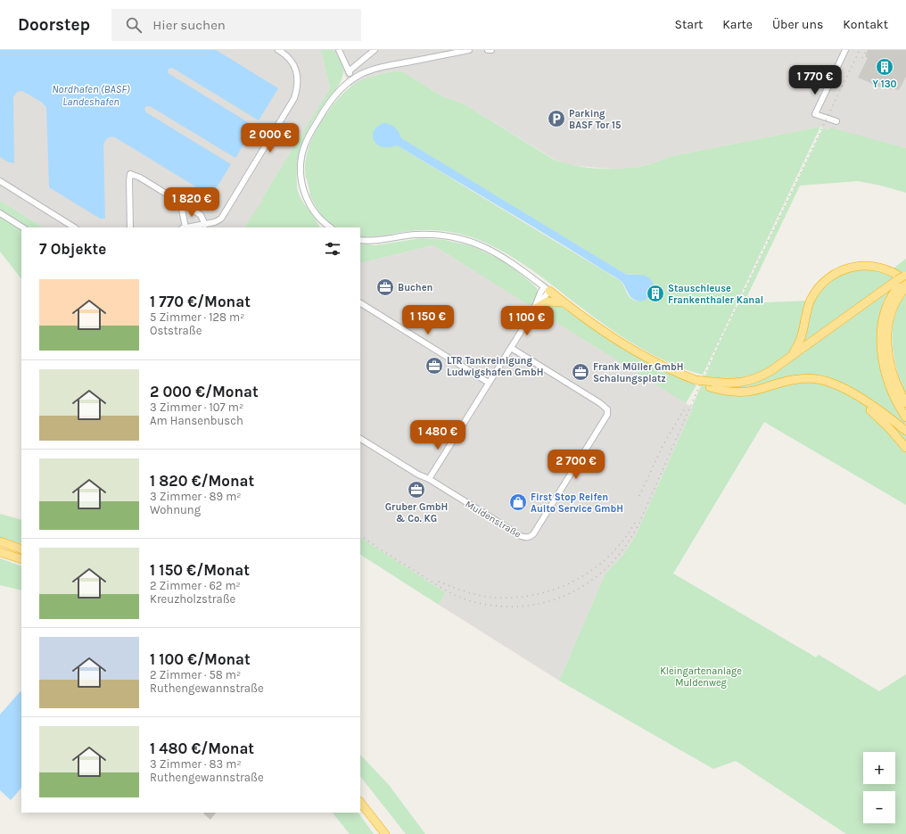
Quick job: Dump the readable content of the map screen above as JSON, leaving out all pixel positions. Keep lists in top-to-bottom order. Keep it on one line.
{"streets":{"street":["Muldenstraße"]},"water":["Nordhafen (BASF) Landeshafen"],"parks":["Kleingartenanlage Muldenweg"],"places":{"building":["Y 130","Stauschleuse Frankenthaler Kanal"],"parking":["Parking BASF Tor 15"],"office":["Buchen","LTR Tankreinigung Ludwigshafen GmbH","Frank Müller GmbH Schalungsplatz","Gruber GmbH & Co. KG"],"shop":["First Stop Reifen Auito Service GmbH"]},"page":{"header":"Doorstep","search":"Hier suchen","nav":["Start","Karte","Über uns","Kontakt"],"price":["1 770 €","2 000 €","1 820 €","1 150 €","1 100 €","1 480 €","2 700 €"],"heading":"7 Objekte","list":[{"name":"1 770 €/Monat","note":"5 Zimmer · 128 m² · Oststraße"},{"name":"2 000 €/Monat","note":"3 Zimmer · 107 m² · Am Hansenbusch"},{"name":"1 820 €/Monat","note":"3 Zimmer · 89 m² · Wohnung"},{"name":"1 150 €/Monat","note":"2 Zimmer · 62 m² · Kreuzholzstraße"},{"name":"1 100 €/Monat","note":"2 Zimmer · 58 m² · Ruthengewannstraße"},{"name":"1 480 €/Monat","note":"3 Zimmer · 83 m² · Ruthengewannstraße"}],"map_buttons":["+","−"]}}
